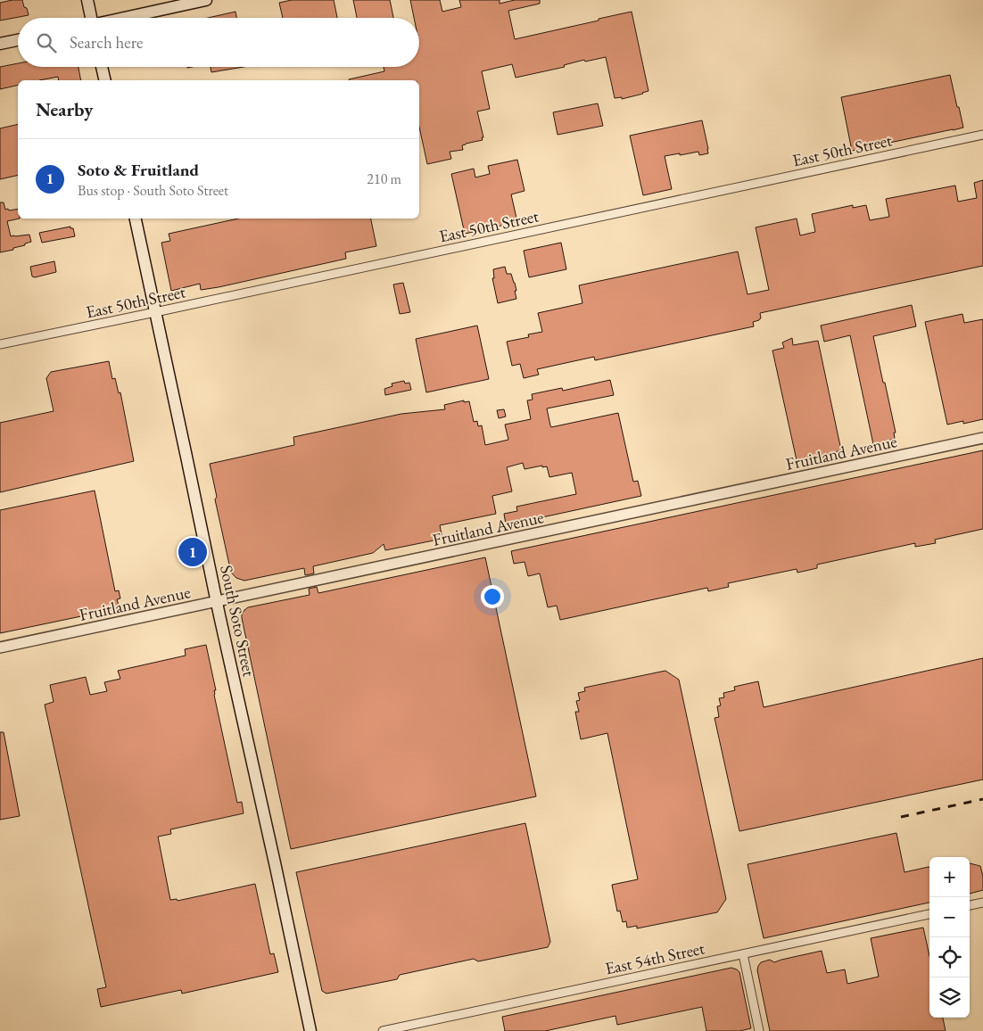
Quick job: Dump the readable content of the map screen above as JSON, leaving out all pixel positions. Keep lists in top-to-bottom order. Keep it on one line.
{"streets":{"main road":["South Soto Street"],"street":["East 50th Street","Fruitland Avenue","East 54th Street"]},"crossings":[["East 50th Street","South Soto Street"],["Fruitland Avenue","South Soto Street"]],"page":{"search":"Search here","heading":"Nearby","list":[{"mark":"1","name":"Soto & Fruitland","note":"Bus stop · South Soto Street","value":"210 m"}],"pins":"1","map_buttons":["+","−"]}}
